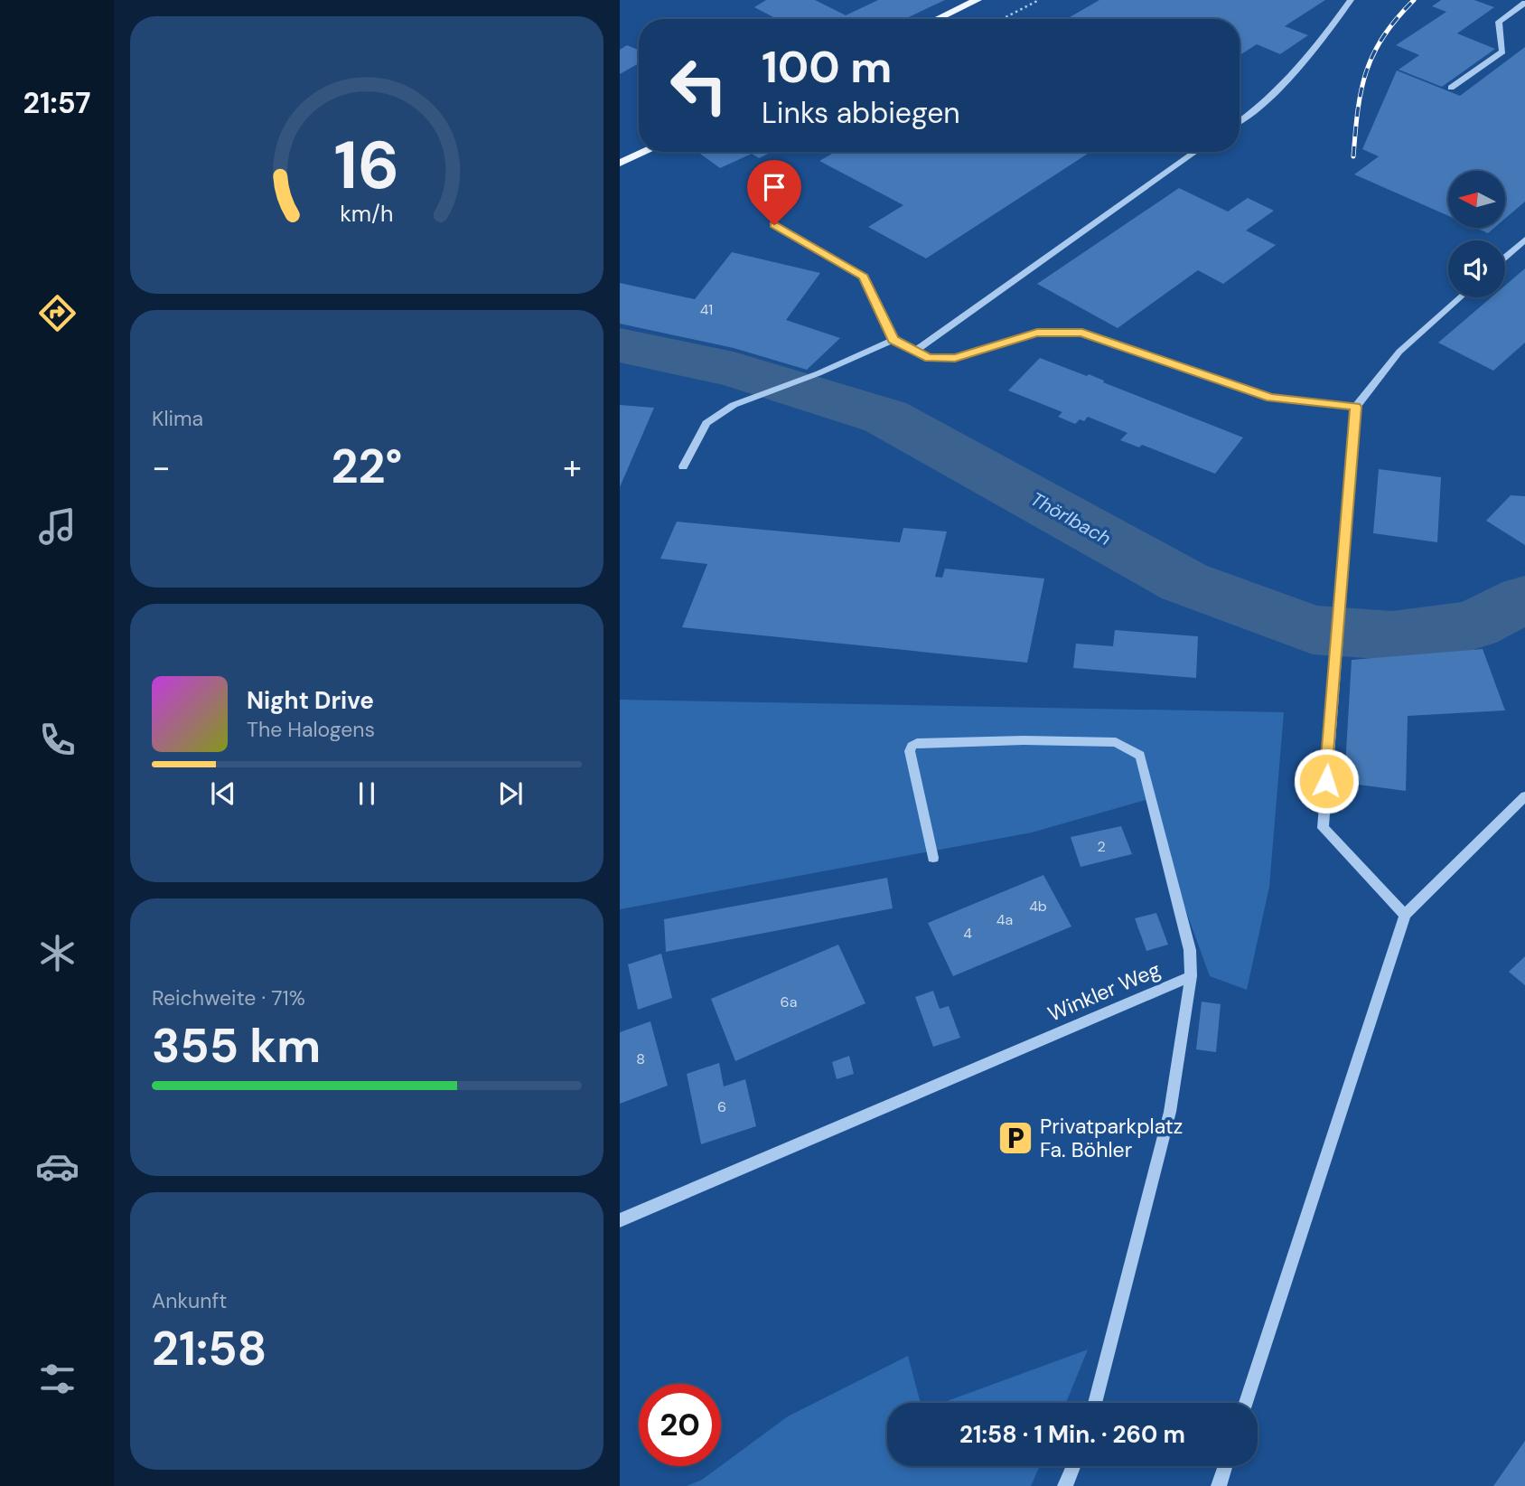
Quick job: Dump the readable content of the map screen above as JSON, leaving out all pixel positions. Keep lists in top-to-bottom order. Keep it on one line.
{"streets":{"street":["Winkler Weg"]},"water":["Thörlbach"],"places":{"parking":["Privatparkplatz Fa. Böhler"]},"house_numbers":["41","2","4b","4a","4","6a","8","6"],"north":"left","page":{"tabs":"21:57","turn":["100 m","Links abbiegen"],"tile":["Klima",["Reichweite · 71%","355 km"],["Ankunft","21:58"]],"heat":["−","22°","+"],"song":["Night Drive","The Halogens"],"limit":"20","trip":"21:58 · 1 Min. · 260 m","gauge":["16","km/h"]}}
